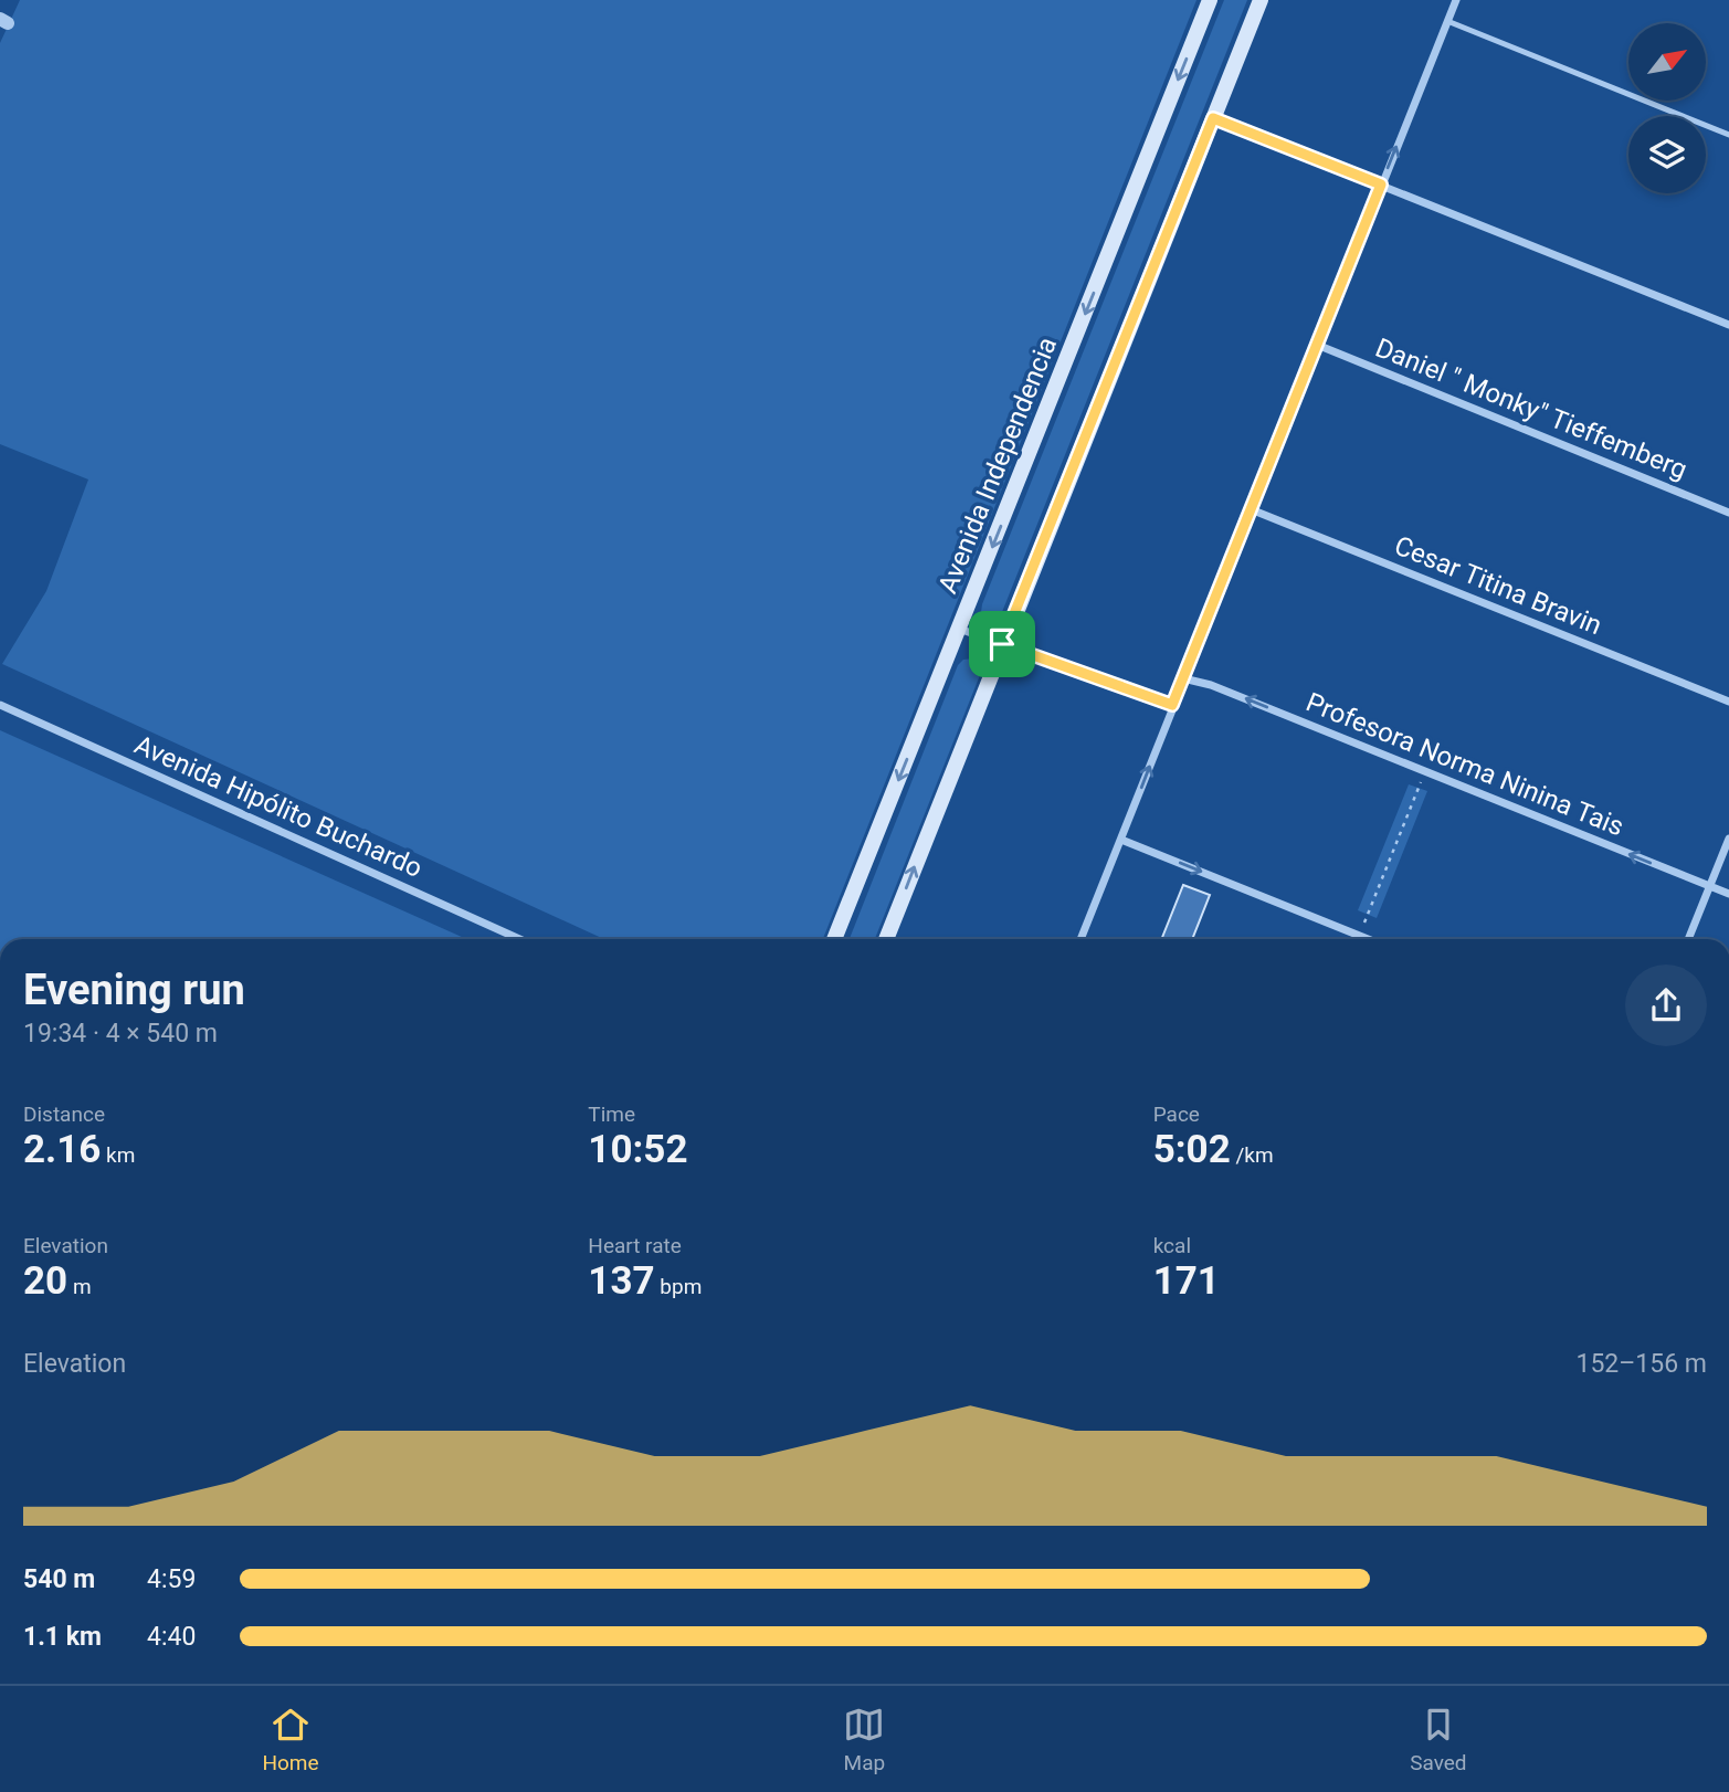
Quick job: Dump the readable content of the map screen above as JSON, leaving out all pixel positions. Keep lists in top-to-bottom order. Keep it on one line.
{"streets":{"main road":["Avenida Independencia"],"street":["Daniel \" Monky\" Tieffemberg","Cesar Titina Bravin","Profesora Norma Ninina Tais","Avenida Hipólito Buchardo"]},"one_way":["Profesora Norma Ninina Tais"],"north":"top right","page":{"heading":["Evening run","19:34 · 4 × 540 m"],"stats":[["Distance","2.16 km"],["Time","10:52"],["Pace","5:02 /km"],["Elevation","20 m"],["Heart rate","137 bpm"],["kcal","171"]],"chart":["Elevation","152–156 m"],"list":[{"name":"540 m","note":"4:59"},{"name":"1.1 km","note":"4:40"}],"tabs":["Home","Map","Saved"]}}
